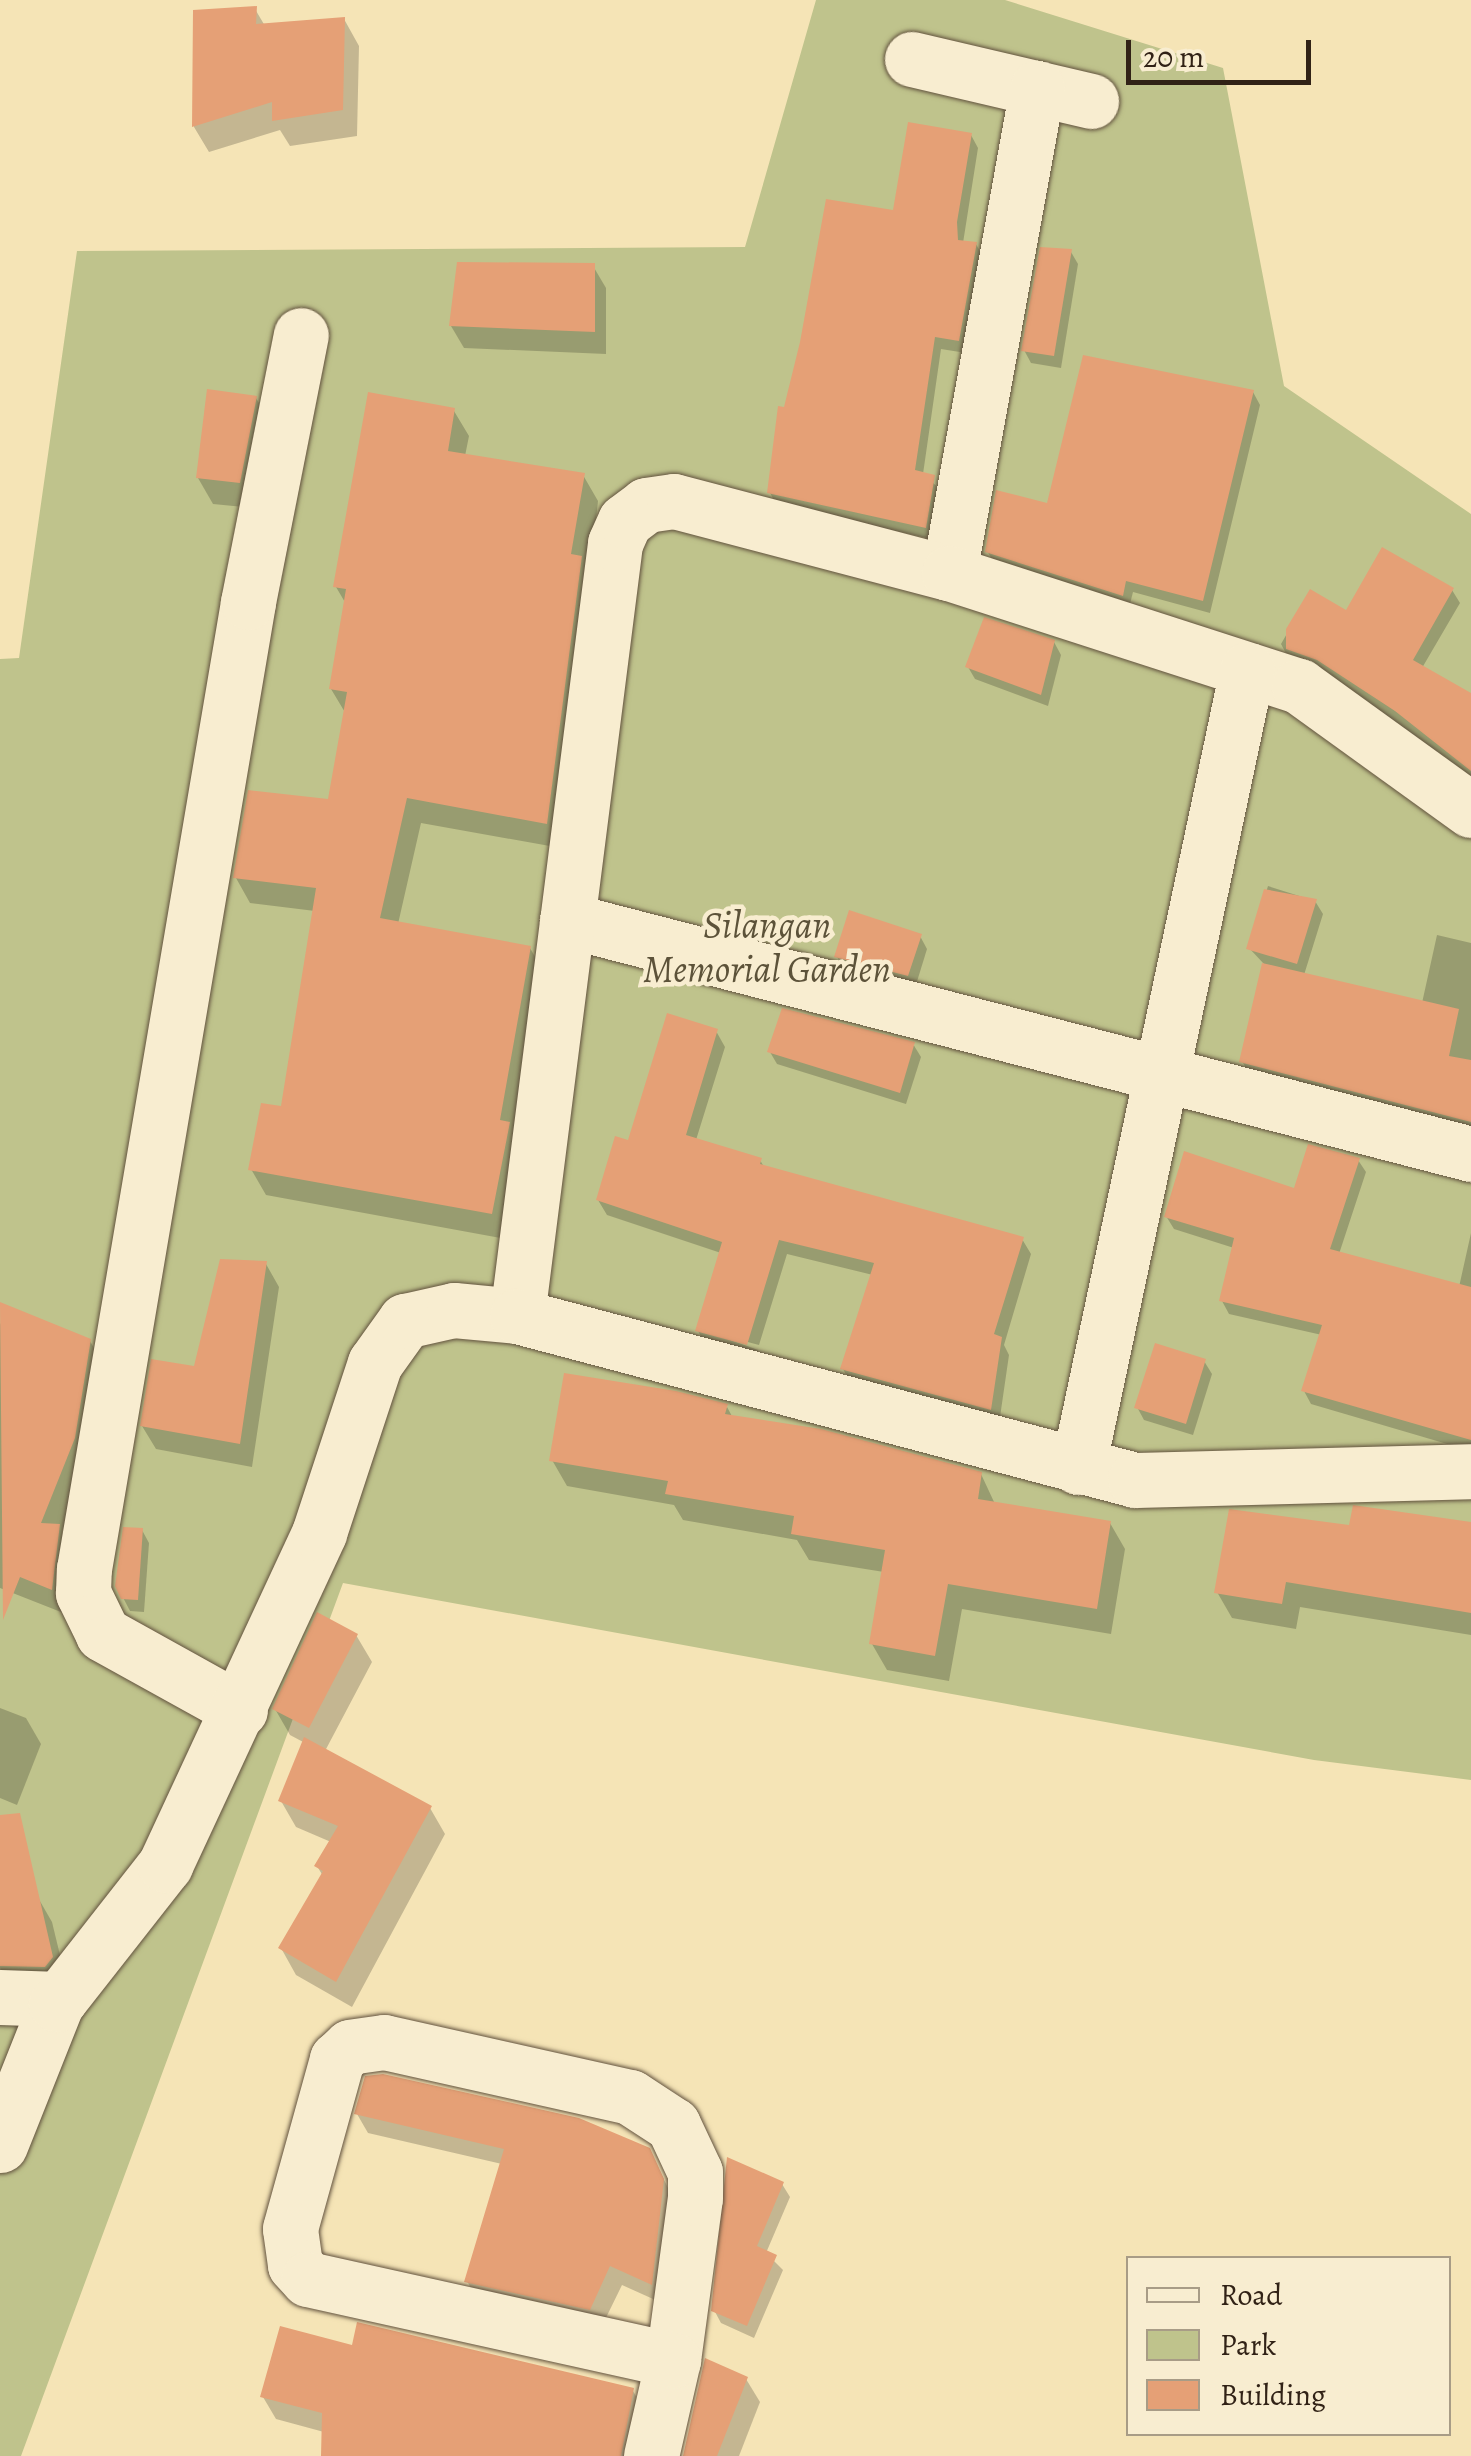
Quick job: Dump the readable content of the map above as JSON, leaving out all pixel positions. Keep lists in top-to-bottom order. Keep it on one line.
{"parks":["Silangan Memorial Garden"],"legend":["Road","Park","Building"],"scale_bar":"20 m"}
